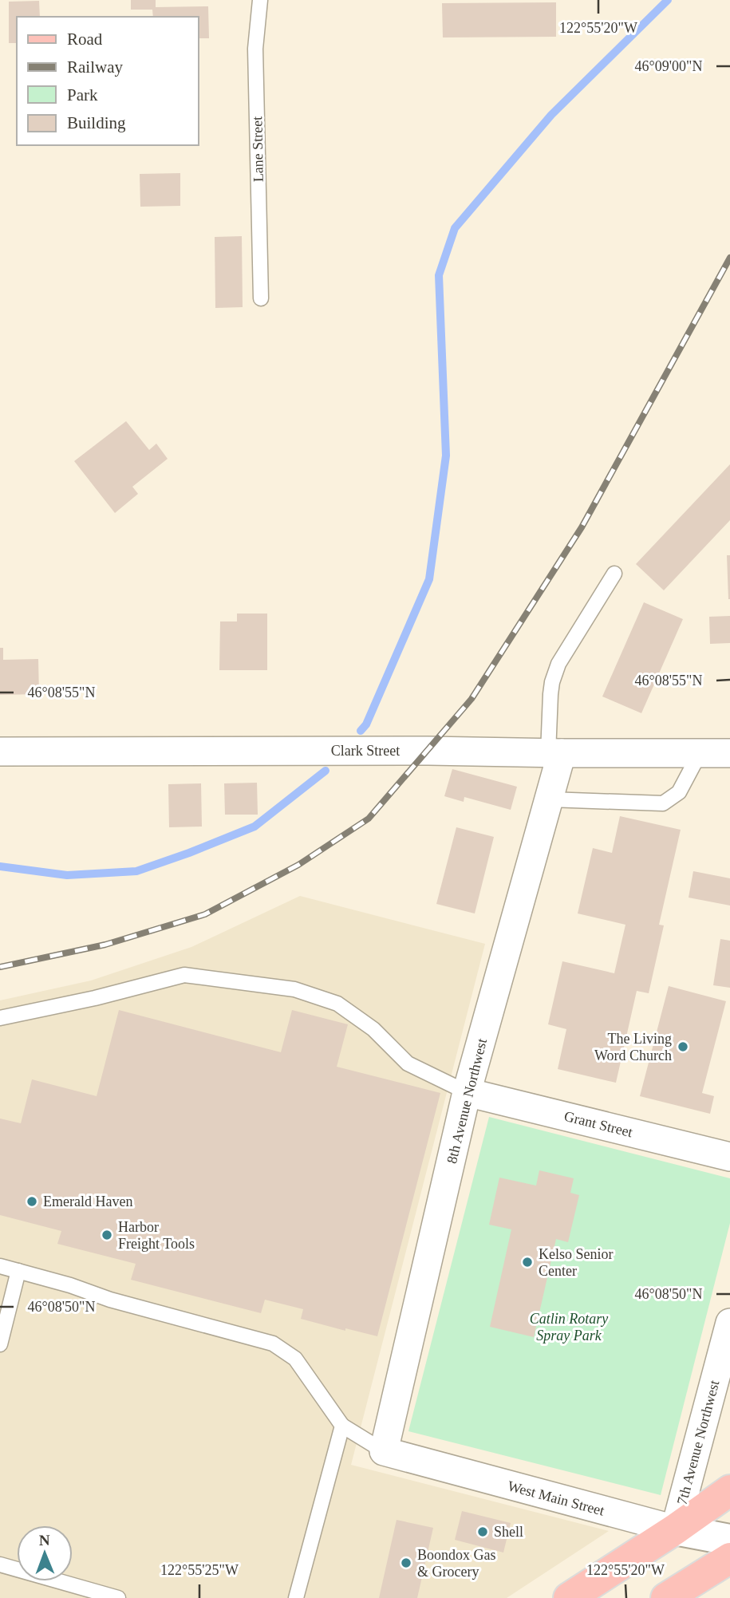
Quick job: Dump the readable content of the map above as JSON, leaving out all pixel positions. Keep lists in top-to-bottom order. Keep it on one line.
{"streets":{"street":["Clark Street","8th Avenue Northwest","Grant Street","7th Avenue Northwest","West Main Street"],"lane":["Lane Street"]},"crossings":[["Clark Street","8th Avenue Northwest"],["8th Avenue Northwest","Grant Street"],["8th Avenue Northwest","West Main Street"],["7th Avenue Northwest","West Main Street"]],"parks":["Catlin Rotary Spray Park"],"places":["The Living Word Church","Emerald Haven","Harbor Freight Tools","Kelso Senior Center","Shell","Boondox Gas & Grocery"],"legend":["Road","Railway","Park","Building"],"north":"top","coordinates":["122°55'20\"W","46°09'00\"N","46°08'55\"N","46°08'50\"N","122°55'25\"W"]}
